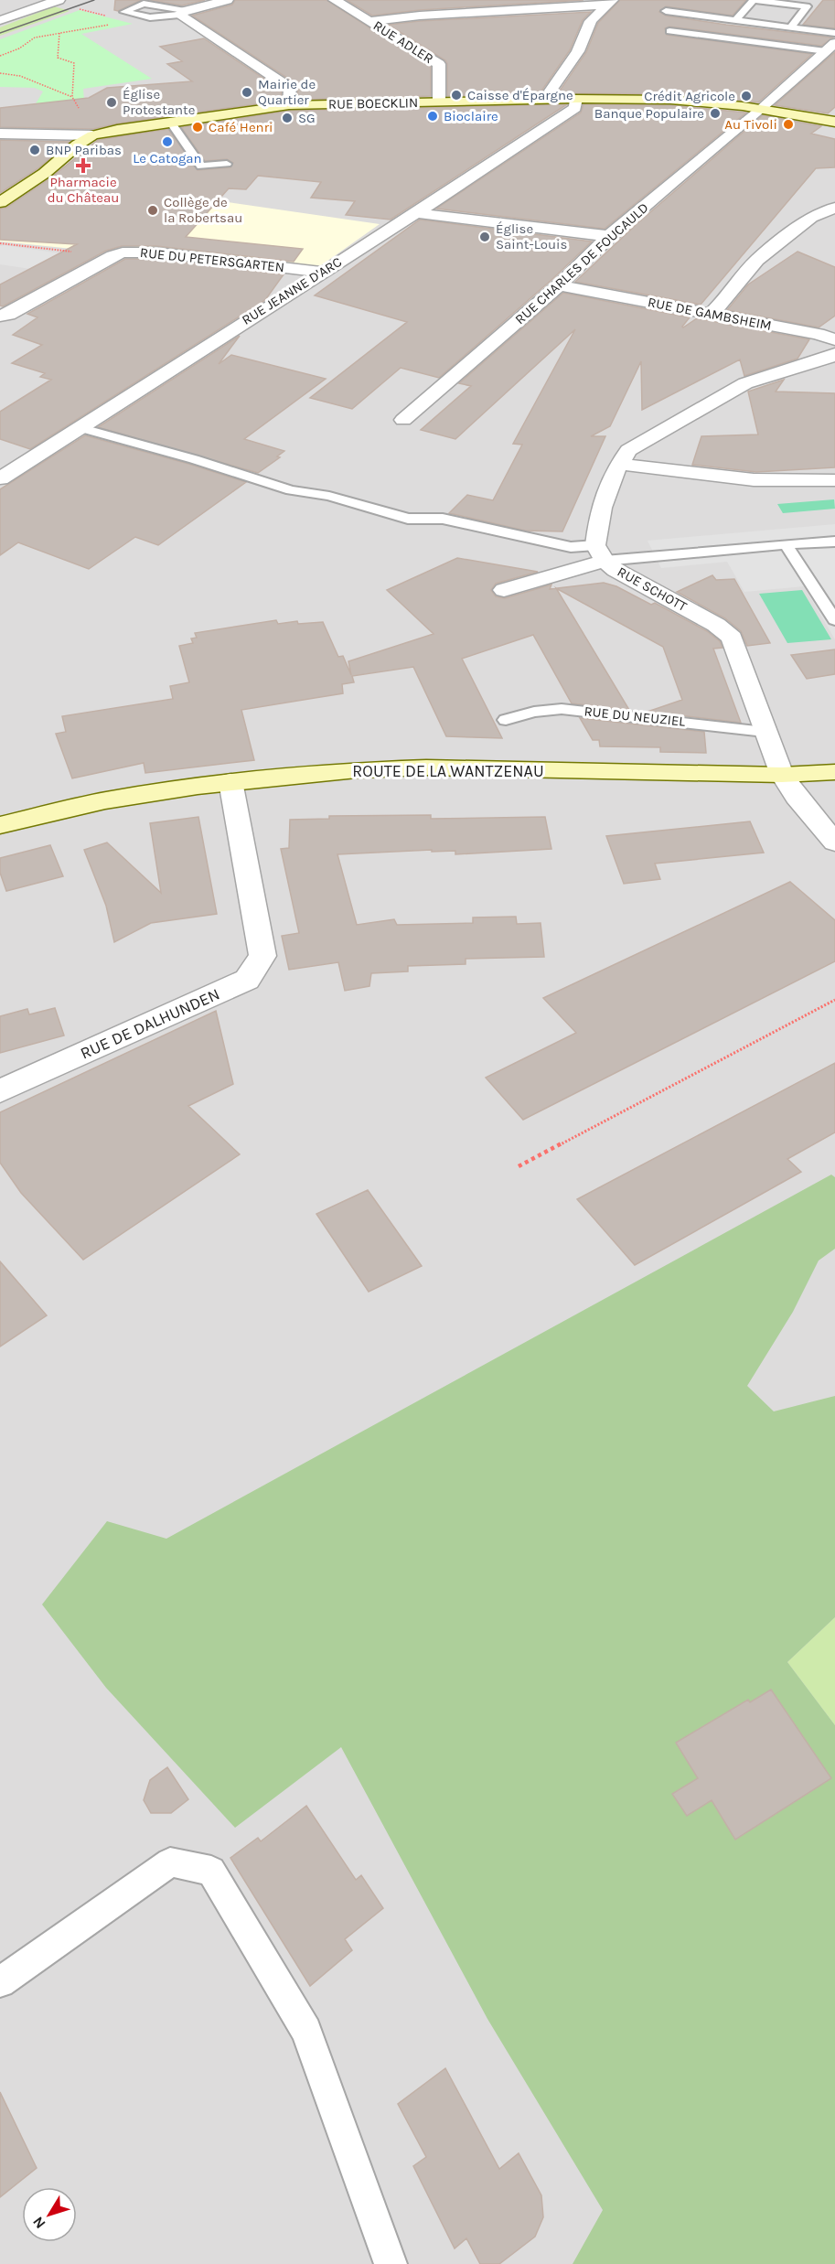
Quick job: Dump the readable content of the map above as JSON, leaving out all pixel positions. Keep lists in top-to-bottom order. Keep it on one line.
{"streets":{"main road":["RUE BOECKLIN","ROUTE DE LA WANTZENAU"],"street":["RUE ADLER","RUE DU PETERSGARTEN","RUE CHARLES DE FOUCAULD","RUE JEANNE D'ARC","RUE DE GAMBSHEIM","RUE SCHOTT","RUE DE DALHUNDEN"],"lane":["RUE DU NEUZIEL"]},"crossings":[["RUE ADLER","RUE BOECKLIN"],["RUE BOECKLIN","RUE CHARLES DE FOUCAULD"],["RUE BOECKLIN","RUE JEANNE D'ARC"],["RUE DU PETERSGARTEN","RUE JEANNE D'ARC"],["RUE CHARLES DE FOUCAULD","RUE DE GAMBSHEIM"],["RUE SCHOTT","RUE DU NEUZIEL"],["RUE SCHOTT","ROUTE DE LA WANTZENAU"],["ROUTE DE LA WANTZENAU","RUE DE DALHUNDEN"]],"places":{"other":["Mairie de Quartier","Caisse d'Épargne","Crédit Agricole","Église Protestante","Banque Populaire","Bioclaire","SG","Au Tivoli","Café Henri","Le Catogan","BNP Paribas","Collège de la Robertsau","Église Saint-Louis"],"health":["Pharmacie du Château"]},"north":"bottom left"}
